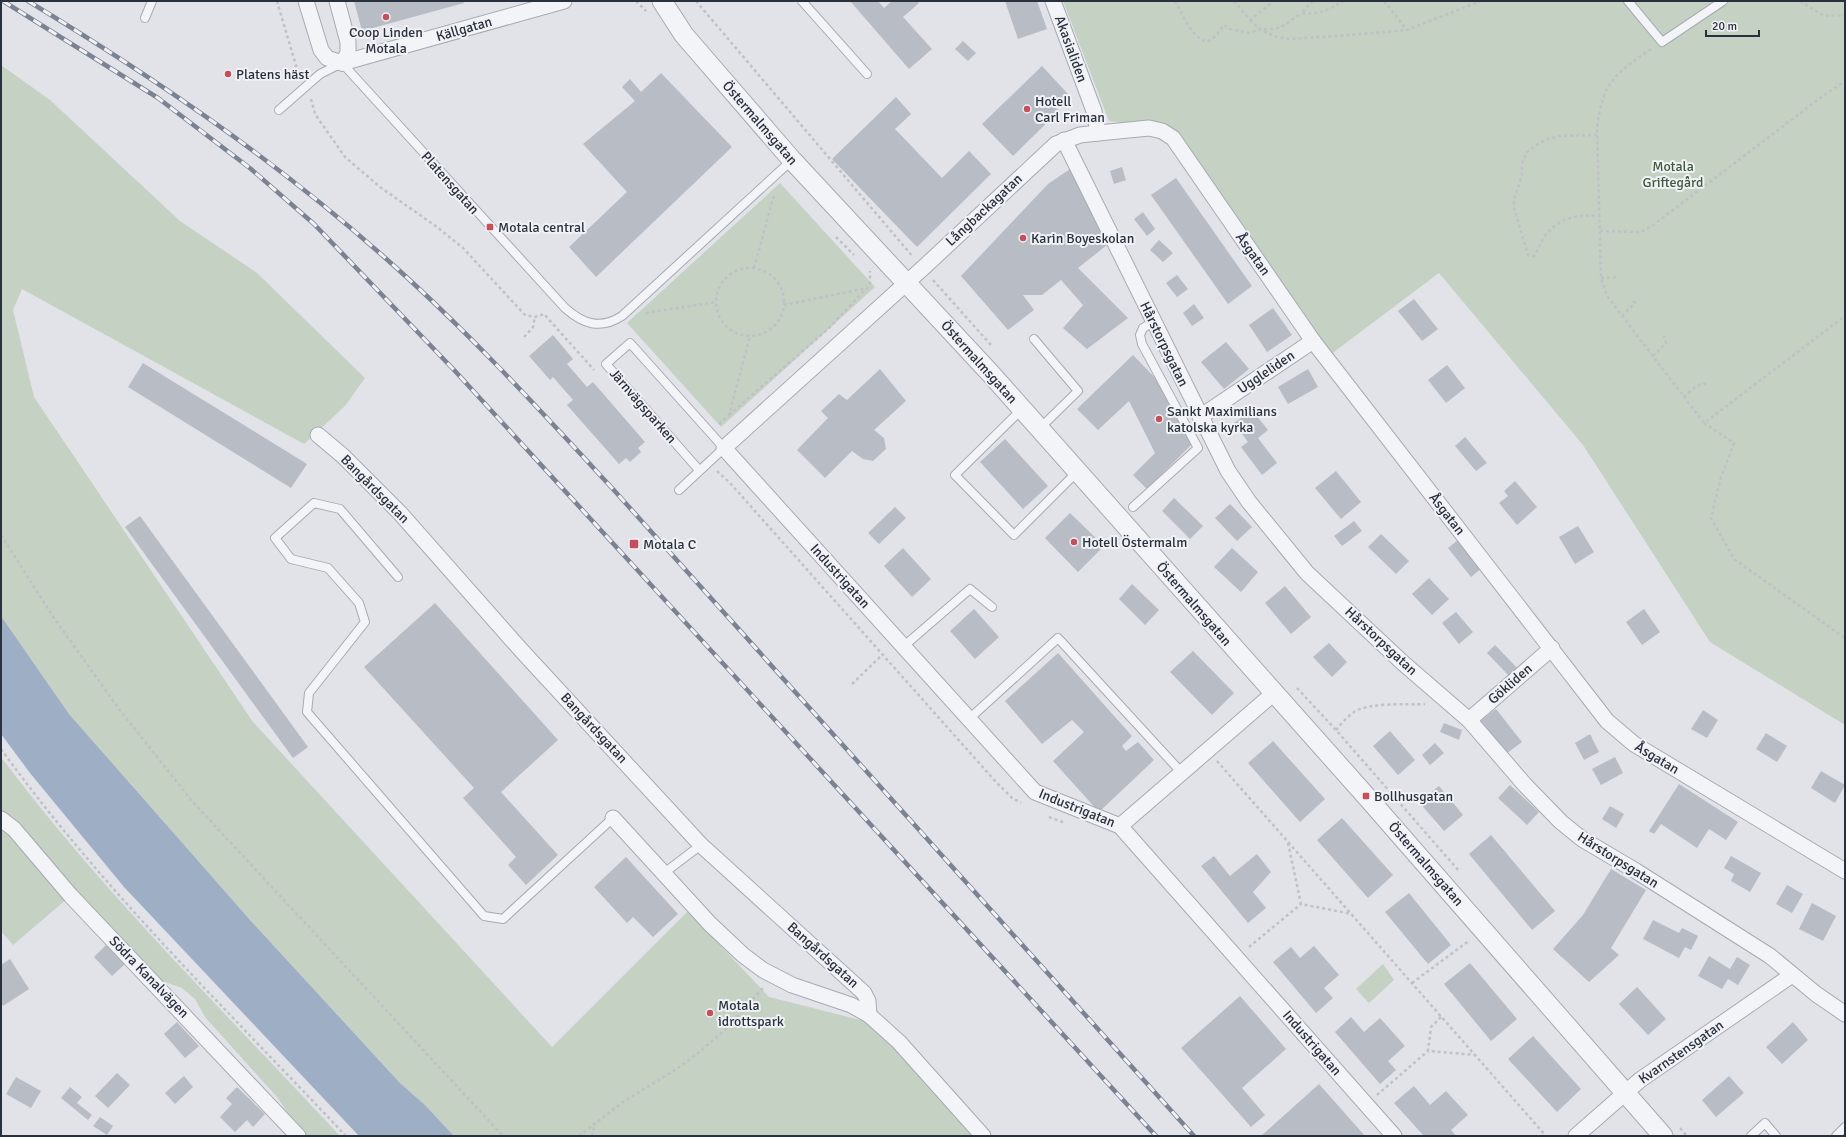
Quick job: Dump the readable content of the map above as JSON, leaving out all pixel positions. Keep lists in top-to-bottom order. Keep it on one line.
{"streets":{"street":["Källgatan","Akasialiden","Östermalmsgatan","Platensgatan","Långbackagatan","Åsgatan","Hårstorpsgatan","Uggleliden","Bangårdsgatan","Industrigatan","Gökliden","Södra Kanalvägen","Kvarnstensgatan"],"lane":["Järnvägsparken"]},"crossings":[["Källgatan","Platensgatan"],["Akasialiden","Åsgatan"],["Östermalmsgatan","Platensgatan"],["Östermalmsgatan","Långbackagatan"],["Östermalmsgatan","Kvarnstensgatan"],["Långbackagatan","Hårstorpsgatan"],["Åsgatan","Uggleliden"],["Åsgatan","Gökliden"],["Hårstorpsgatan","Uggleliden"],["Hårstorpsgatan","Gökliden"],["Hårstorpsgatan","Kvarnstensgatan"],["Järnvägsparken","Industrigatan"]],"parks":["Motala Griftegård"],"places":{"other":["Coop Linden Motala","Platens häst","Hotell Carl Friman","Karin Boyeskolan","Sankt Maximilians katolska kyrka","Hotell Östermalm","Motala idrottspark"],"transit":["Motala central","Motala C","Bollhusgatan"]},"scale_bar":"20 m"}
